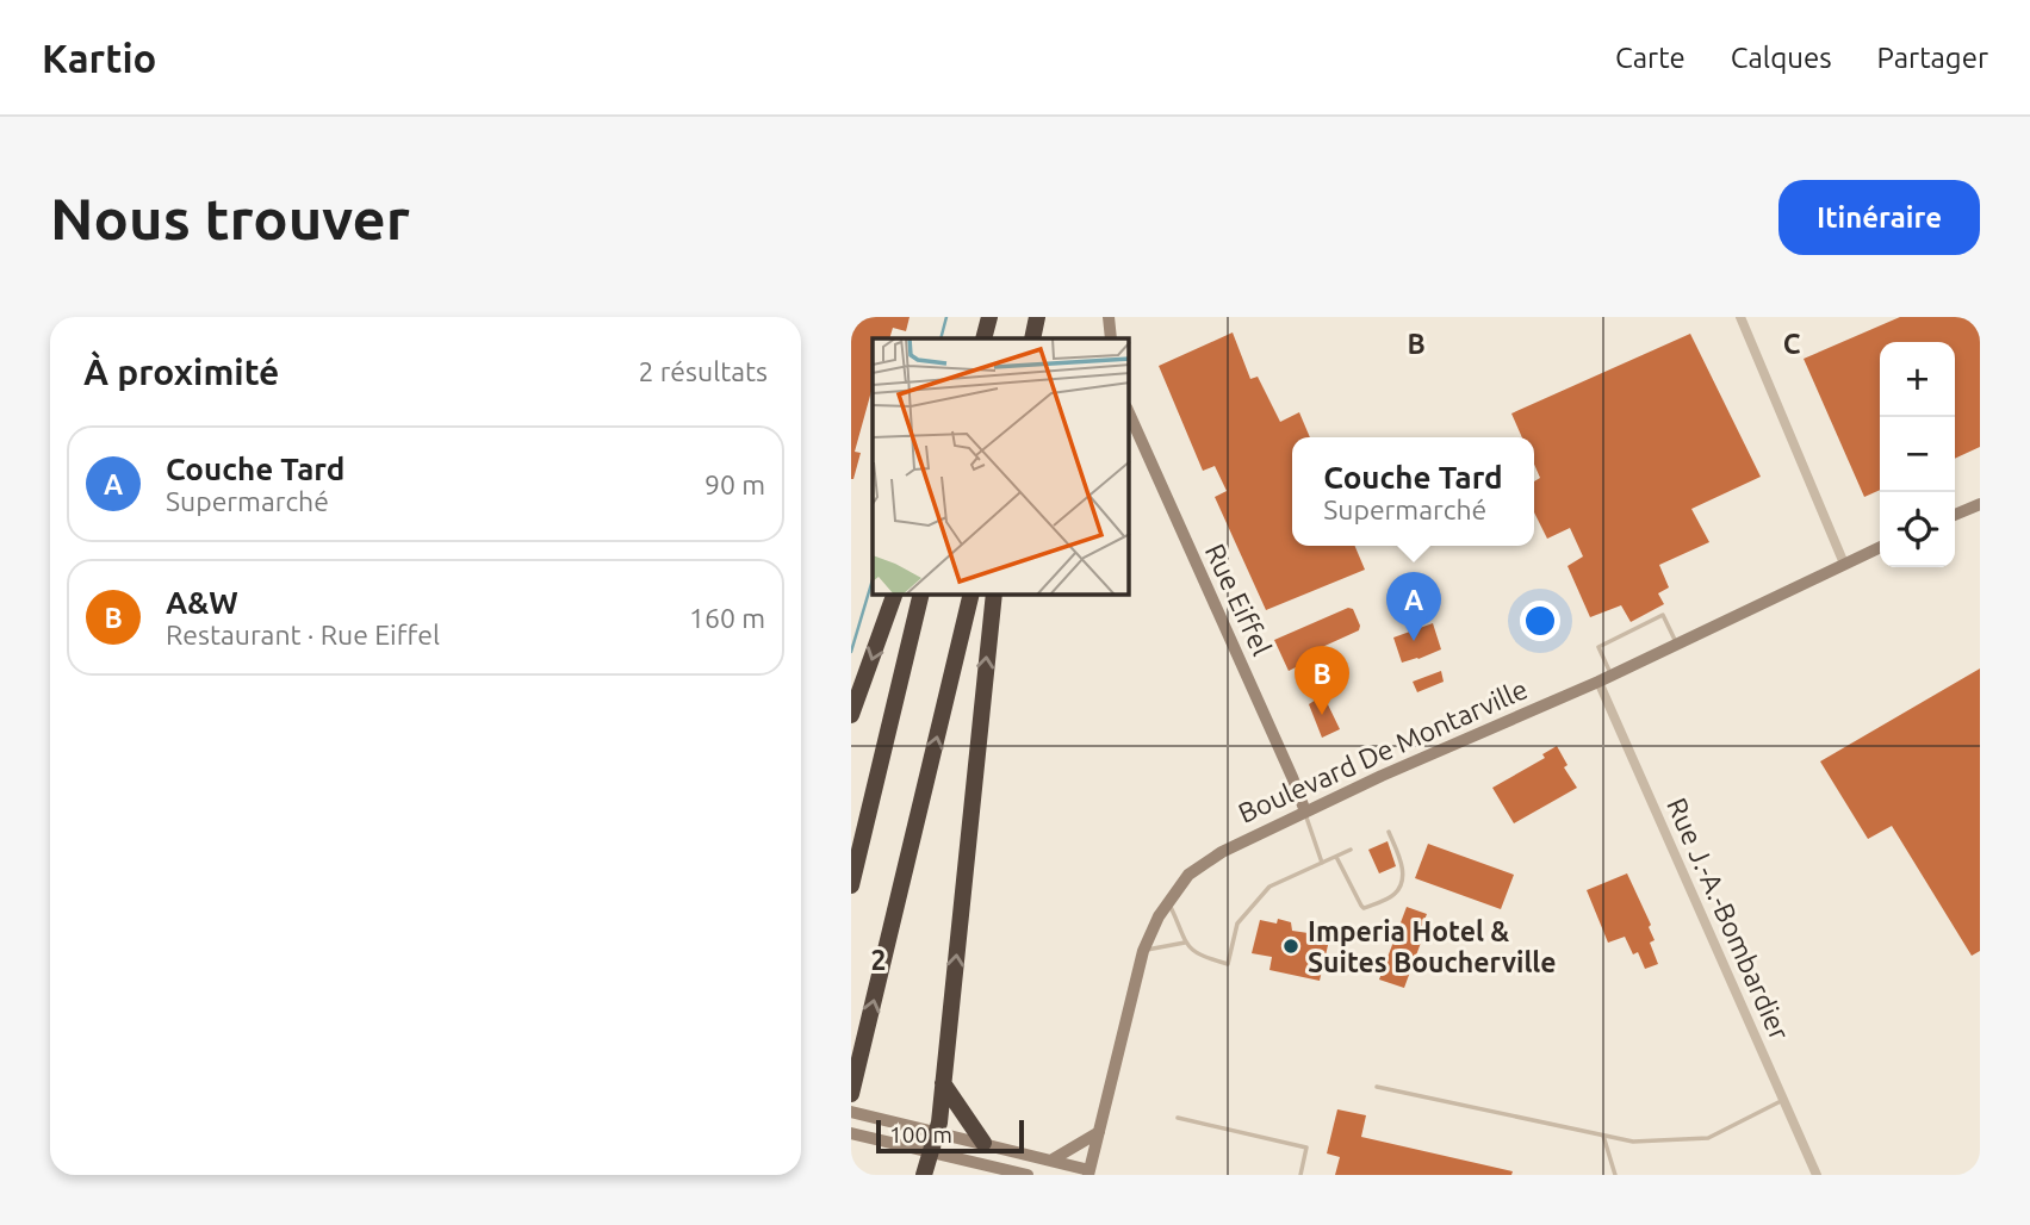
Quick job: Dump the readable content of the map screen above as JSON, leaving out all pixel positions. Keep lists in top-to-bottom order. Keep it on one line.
{"streets":{"street":["Rue Eiffel","Boulevard De Montarville","Rue J.-A.-Bombardier"]},"crossings":[["Rue Eiffel","Boulevard De Montarville"],["Boulevard De Montarville","Rue J.-A.-Bombardier"]],"places":["Imperia Hotel & Suites Boucherville"],"scale_bar":"100 m","page":{"header":"Kartio","nav":["Carte","Calques","Partager"],"buttons":"Itinéraire","title":"Nous trouver","heading":["À proximité","2 résultats"],"map_buttons":["+","−"],"list":[{"mark":"A","name":"Couche Tard","note":"Supermarché","value":"90 m"},{"mark":"B","name":"A&W","note":"Restaurant · Rue Eiffel","value":"160 m"}],"popup":["Couche Tard","Supermarché"],"pins":["A","B"],"scale":"100 m"},"grid":{"columns":["B","C"],"rows":["2"]}}
